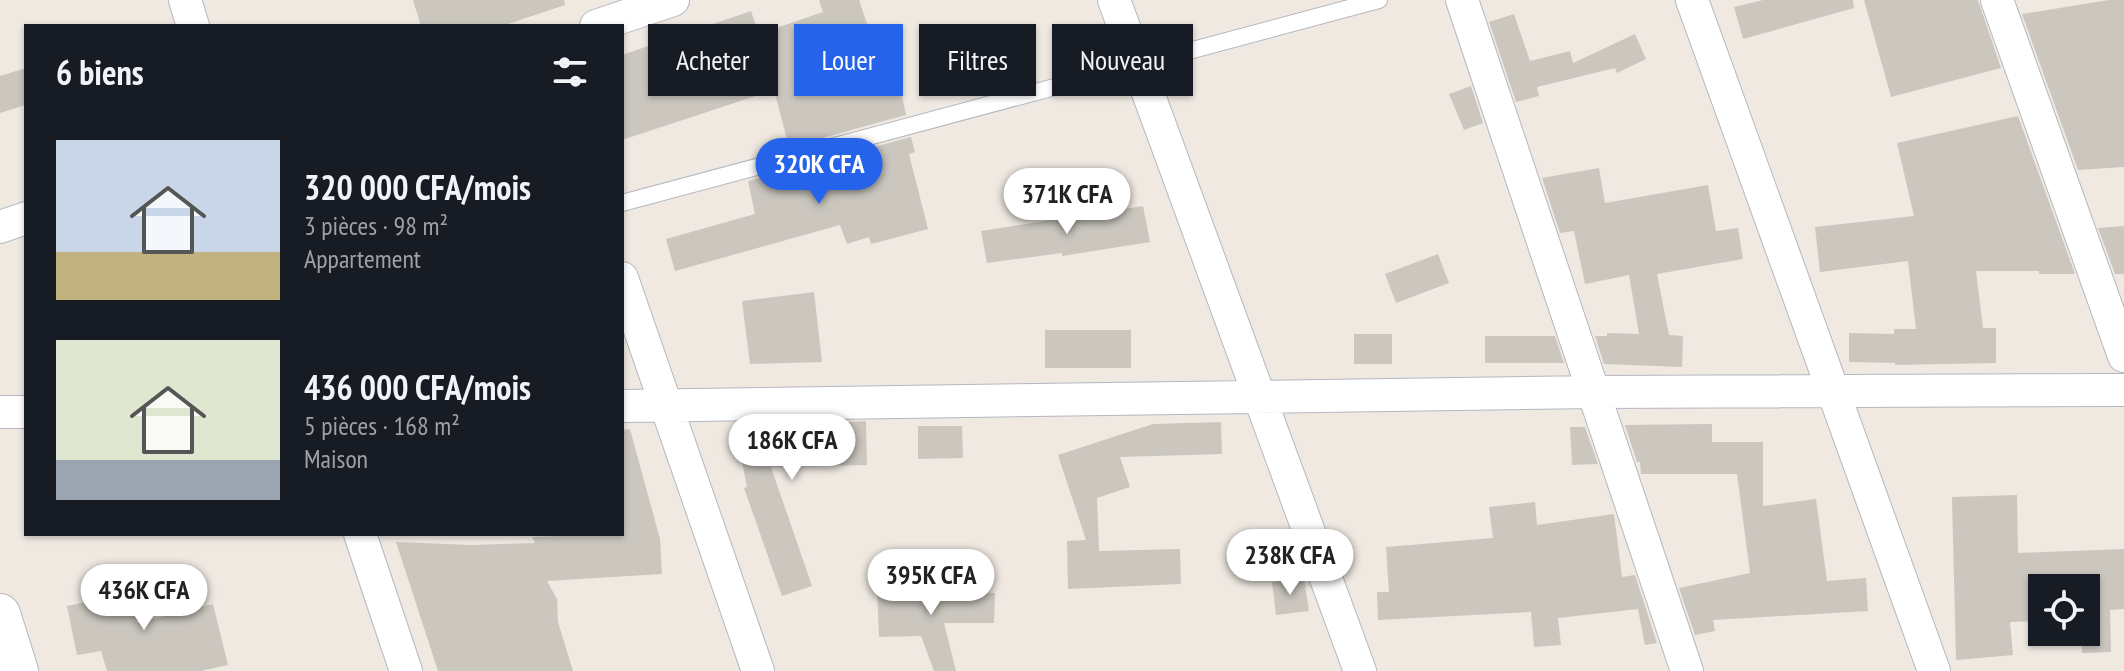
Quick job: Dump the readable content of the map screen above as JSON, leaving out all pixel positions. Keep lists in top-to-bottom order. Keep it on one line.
{"page":{"chip":["Acheter","Louer","Filtres","Nouveau"],"heading":"6 biens","list":[{"name":"320 000 CFA/mois","note":"3 pièces · 98 m² · Appartement"},{"name":"436 000 CFA/mois","note":"5 pièces · 168 m² · Maison"}],"price":["320K CFA","371K CFA","186K CFA","238K CFA","395K CFA","436K CFA"]}}
